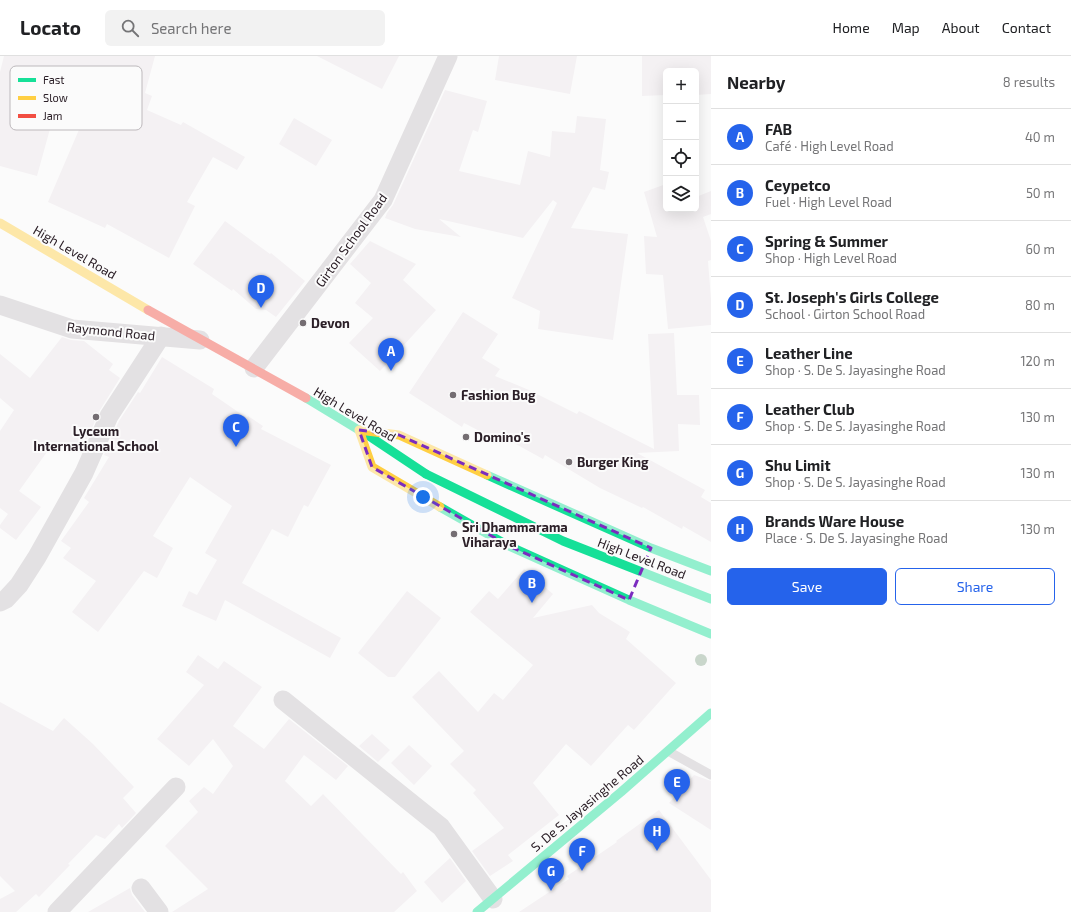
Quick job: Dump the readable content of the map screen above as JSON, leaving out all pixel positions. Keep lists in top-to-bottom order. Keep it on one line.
{"streets":{"main road":["High Level Road","S. De S. Jayasinghe Road"],"street":["Girton School Road","Raymond Road"]},"crossings":[["Girton School Road","High Level Road"],["High Level Road","Raymond Road"]],"places":["Devon","Fashion Bug","Lyceum International School","Domino's","Burger King","Sri Dhammarama Viharaya"],"legend":["Fast","Slow","Jam"],"page":{"header":"Locato","search":"Search here","nav":["Home","Map","About","Contact"],"heading":["Nearby","8 results"],"map_buttons":["+","−"],"list":[{"mark":"A","name":"FAB","note":"Café · High Level Road","value":"40 m"},{"mark":"B","name":"Ceypetco","note":"Fuel · High Level Road","value":"50 m"},{"mark":"C","name":"Spring & Summer","note":"Shop · High Level Road","value":"60 m"},{"mark":"D","name":"St. Joseph's Girls College","note":"School · Girton School Road","value":"80 m"},{"mark":"E","name":"Leather Line","note":"Shop · S. De S. Jayasinghe Road","value":"120 m"},{"mark":"F","name":"Leather Club","note":"Shop · S. De S. Jayasinghe Road","value":"130 m"},{"mark":"G","name":"Shu Limit","note":"Shop · S. De S. Jayasinghe Road","value":"130 m"},{"mark":"H","name":"Brands Ware House","note":"Place · S. De S. Jayasinghe Road","value":"130 m"}],"pins":["D","A","C","B","E","H","F","G"],"buttons":["Save","Share"]}}
